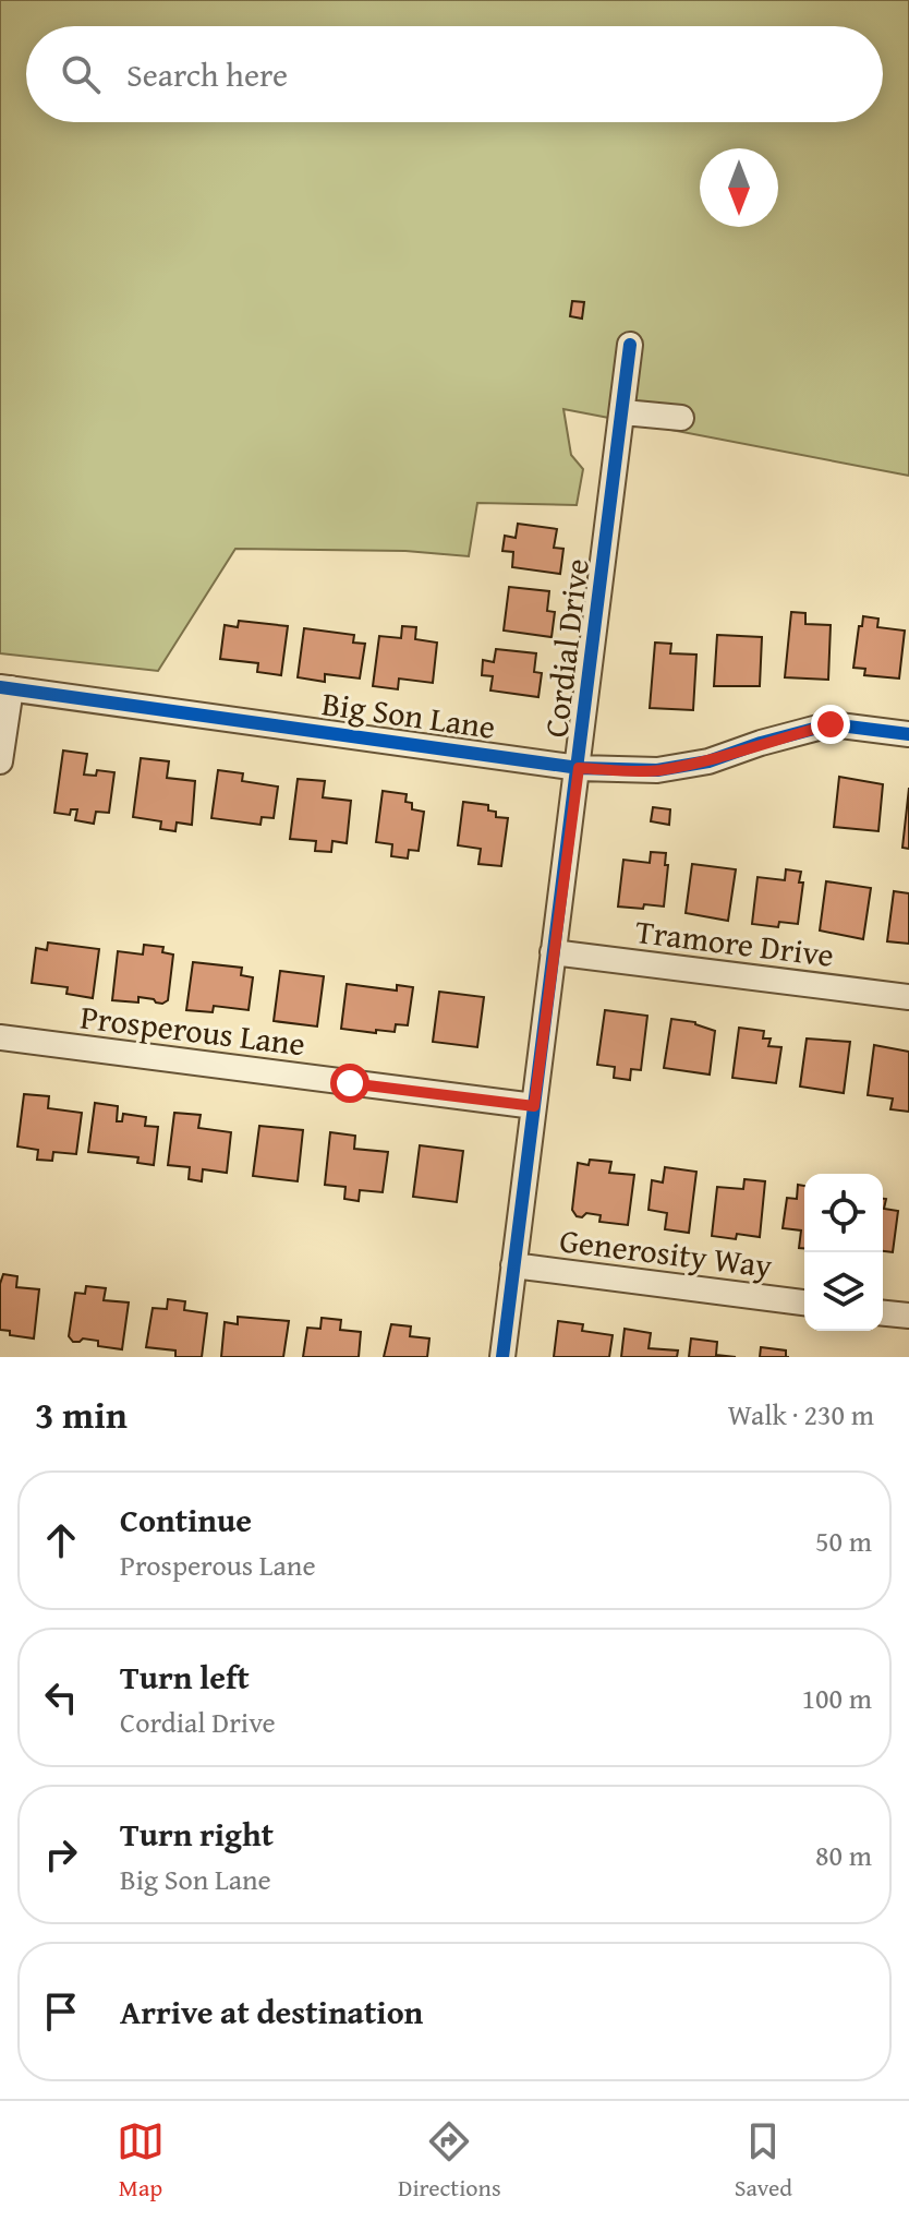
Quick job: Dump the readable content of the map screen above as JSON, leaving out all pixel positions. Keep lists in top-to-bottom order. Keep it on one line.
{"streets":{"street":["Cordial Drive","Big Son Lane","Tramore Drive","Prosperous Lane","Generosity Way"]},"crossings":[["Cordial Drive","Big Son Lane"],["Cordial Drive","Tramore Drive"],["Cordial Drive","Prosperous Lane"],["Cordial Drive","Generosity Way"]],"north":"bottom","page":{"search":"Search here","heading":["3 min","Walk · 230 m"],"list":[["Continue","Prosperous Lane","50 m"],["Turn left","Cordial Drive","100 m"],["Turn right","Big Son Lane","80 m"],"Arrive at destination"],"nav":["Map","Directions","Saved"]}}
